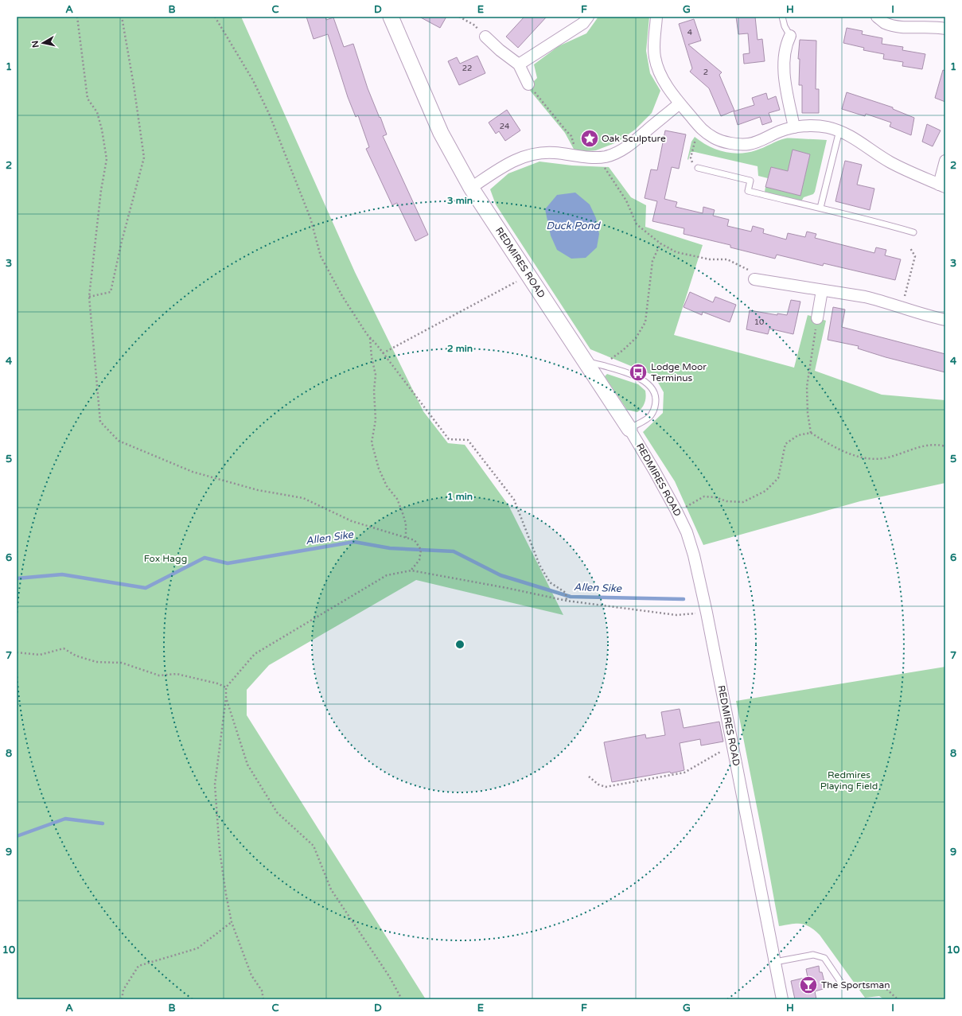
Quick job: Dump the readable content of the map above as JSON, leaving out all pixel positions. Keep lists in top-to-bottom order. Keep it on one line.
{"streets":{"street":["REDMIRES ROAD"]},"water":["Duck Pond","Allen Sike"],"parks":["Fox Hagg","Redmires Playing Field"],"places":{"place":["Oak Sculpture"],"bus stop":["Lodge Moor Terminus"],"bar":["The Sportsman"]},"house_numbers":["4","22","2","24","10"],"north":"left","grid":{"columns":["A","B","C","D","E","F","G","H","I"],"rows":["1","2","3","4","5","6","7","8","9","10"]},"rings":["3 min","2 min","1 min"]}
